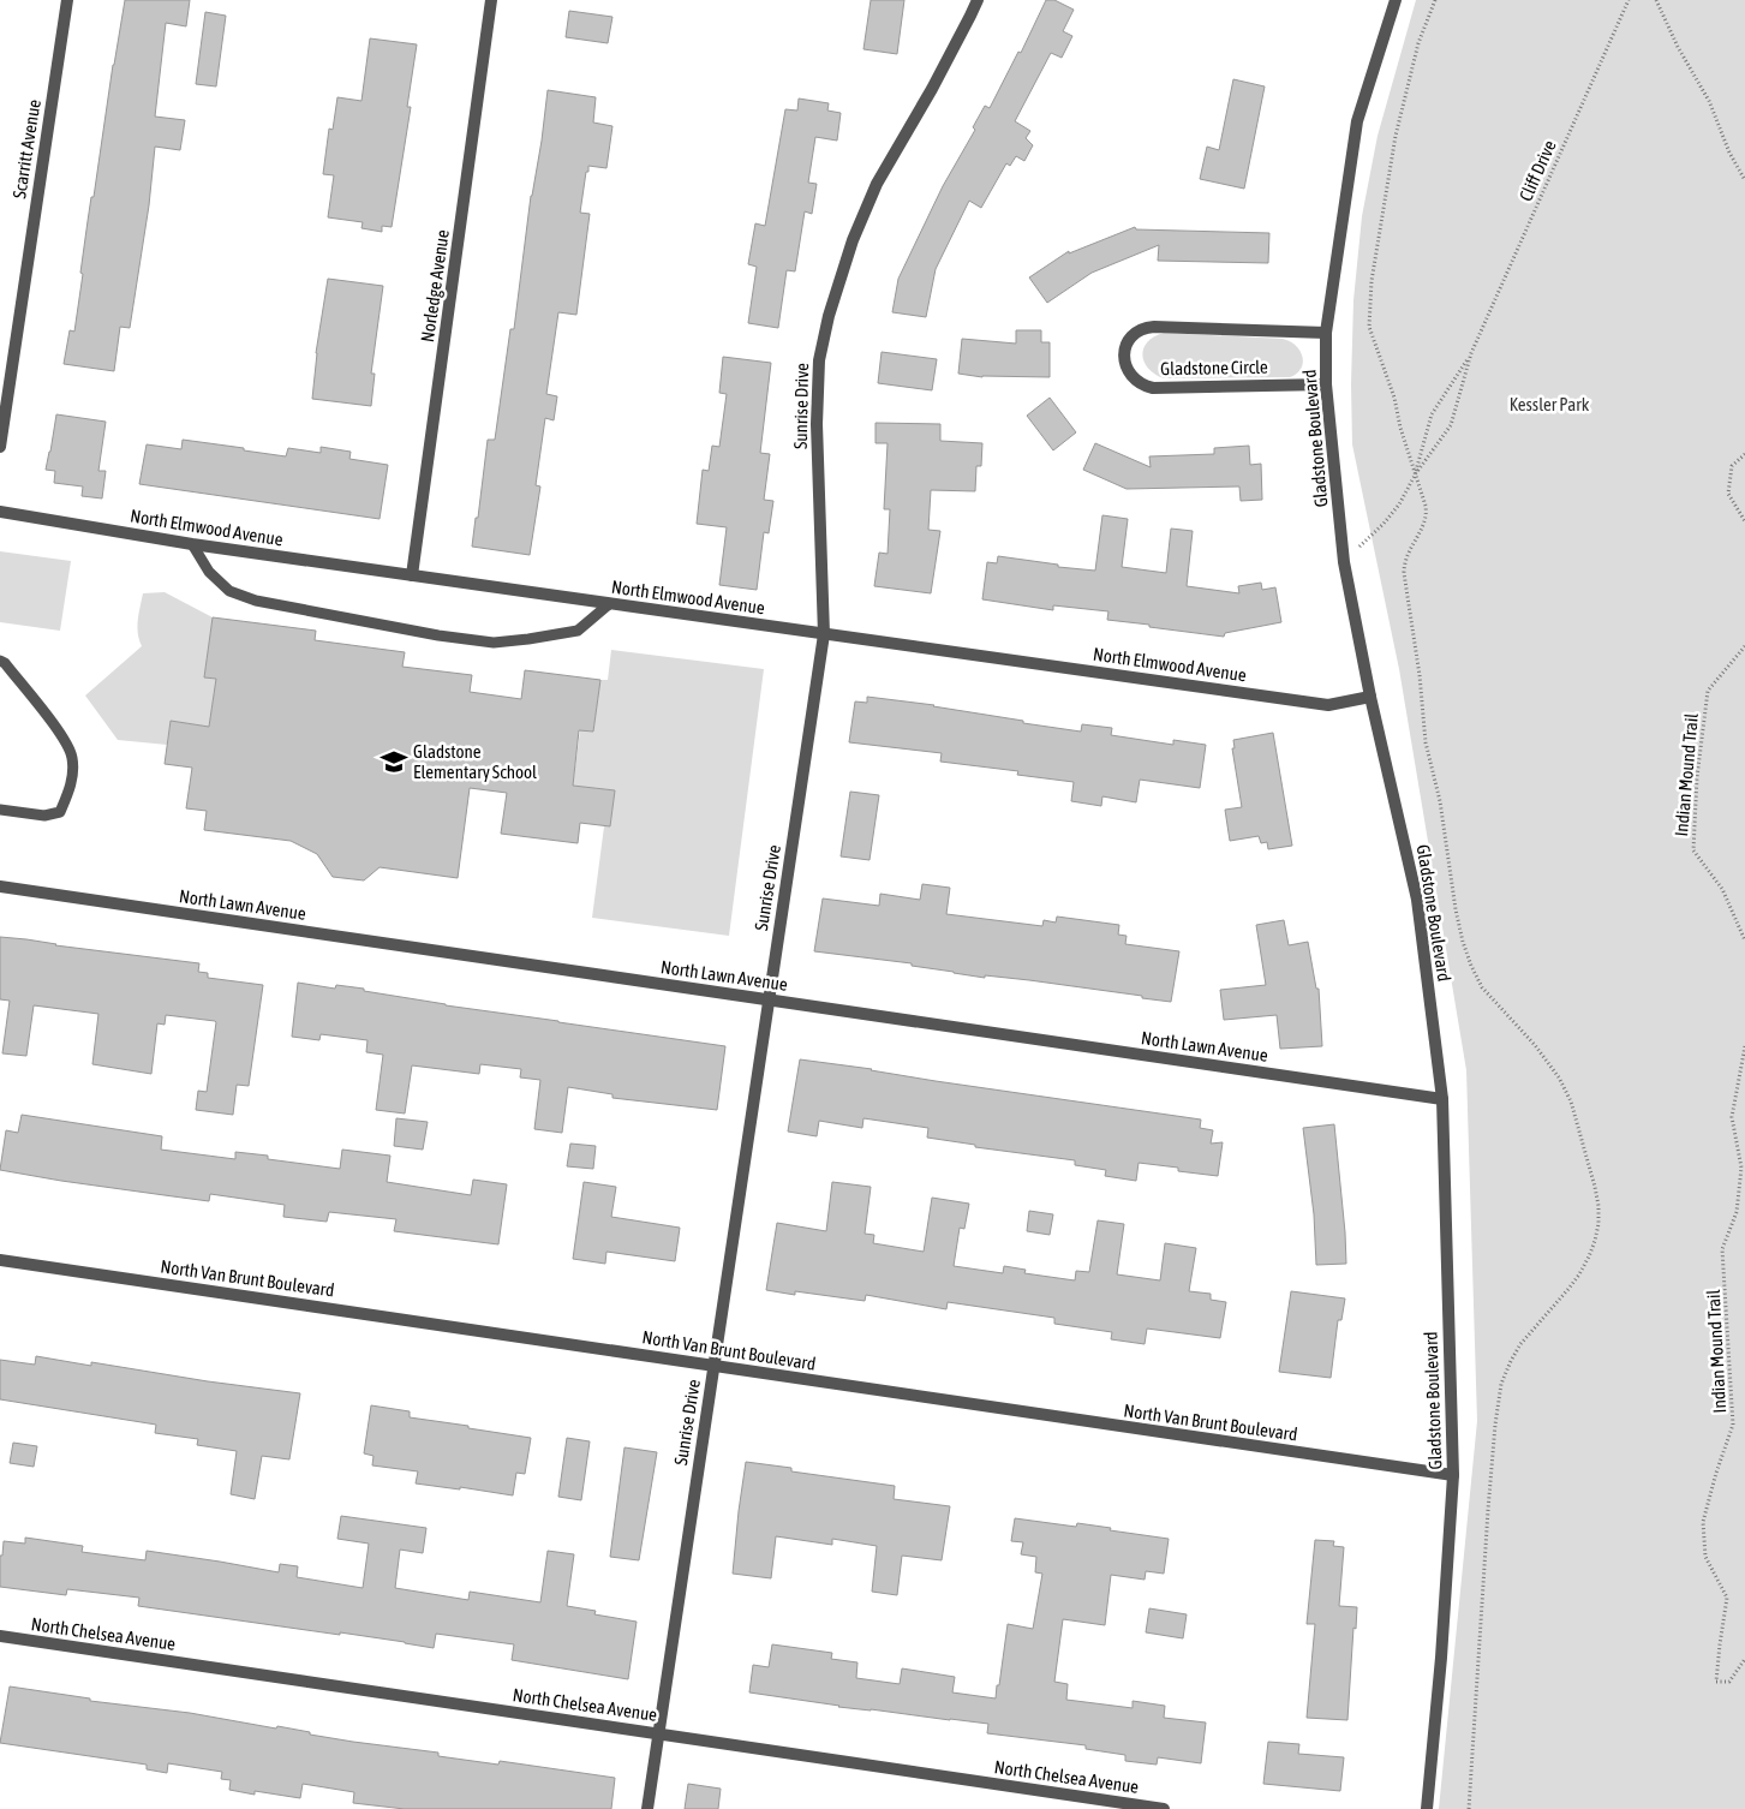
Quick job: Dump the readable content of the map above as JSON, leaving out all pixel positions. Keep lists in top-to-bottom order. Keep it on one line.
{"streets":{"street":["Scarritt Avenue","Norledge Avenue","Gladstone Circle","Sunrise Drive","Gladstone Boulevard","North Elmwood Avenue","North Lawn Avenue","North Van Brunt Boulevard","North Chelsea Avenue"],"path":["Cliff Drive","Indian Mound Trail"]},"crossings":[["Cliff Drive","Gladstone Boulevard"],["Norledge Avenue","North Elmwood Avenue"],["Gladstone Circle","Gladstone Boulevard"],["Sunrise Drive","North Elmwood Avenue"],["Sunrise Drive","North Lawn Avenue"],["Sunrise Drive","North Van Brunt Boulevard"],["Sunrise Drive","North Chelsea Avenue"],["Gladstone Boulevard","North Elmwood Avenue"],["Gladstone Boulevard","North Lawn Avenue"],["Gladstone Boulevard","North Van Brunt Boulevard"]],"parks":["Kessler Park"],"places":{"school or university":["Gladstone Elementary School"]}}
